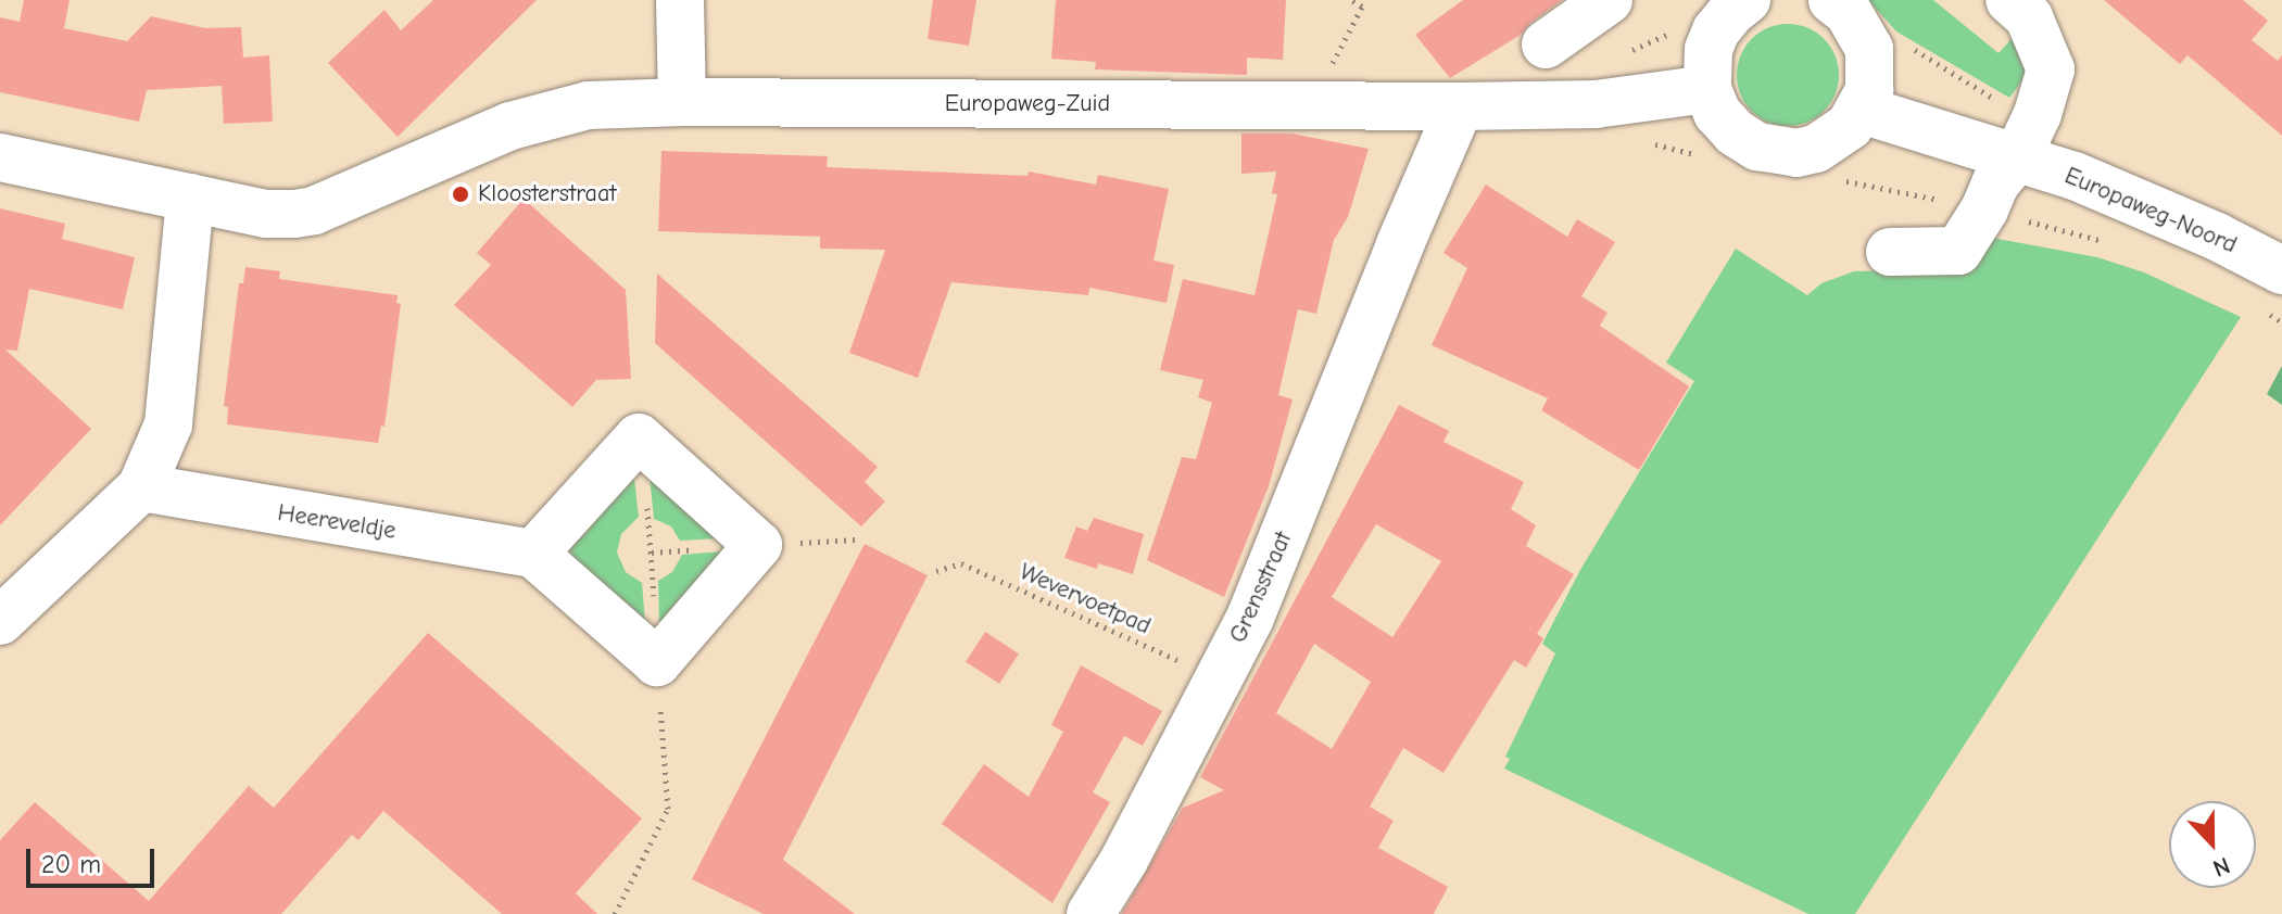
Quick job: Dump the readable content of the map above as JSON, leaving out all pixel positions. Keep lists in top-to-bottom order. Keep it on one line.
{"streets":{"street":["Europaweg-Zuid","Europaweg-Noord","Heereveldje","Grensstraat"],"path":["Wevervoetpad"]},"crossings":[["Europaweg-Zuid","Grensstraat"],["Grensstraat","Wevervoetpad"]],"places":["Kloosterstraat"],"scale_bar":"20 m","north":"bottom"}
